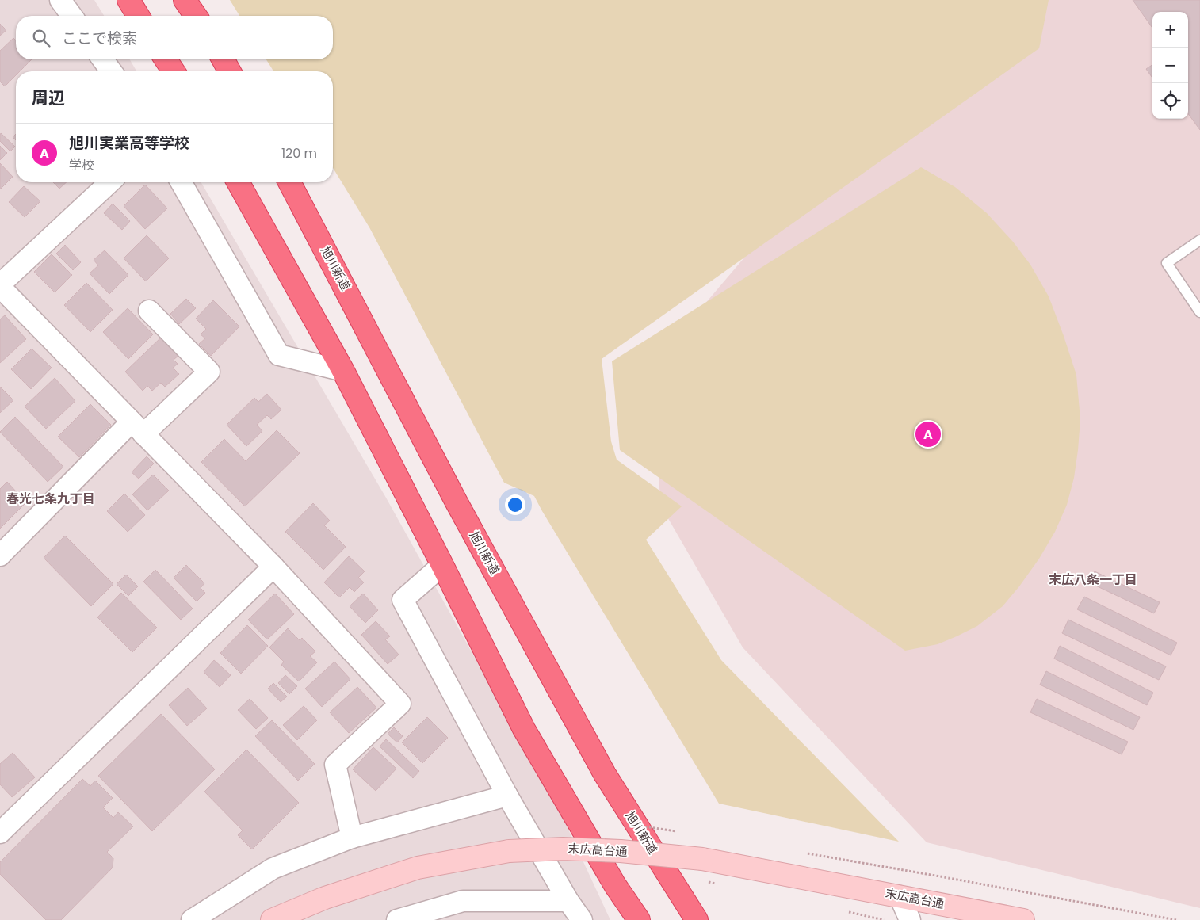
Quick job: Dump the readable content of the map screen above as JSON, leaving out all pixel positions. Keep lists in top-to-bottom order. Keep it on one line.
{"streets":{"highway":["旭川新道"],"street":["末広高台通"]},"districts":["春光七条九丁目","末広八条一丁目"],"page":{"map_buttons":["+","−"],"search":"ここで検索","heading":"周辺","list":[{"mark":"A","name":"旭川実業高等学校","note":"学校","value":"120 m"}],"pins":"A"}}
